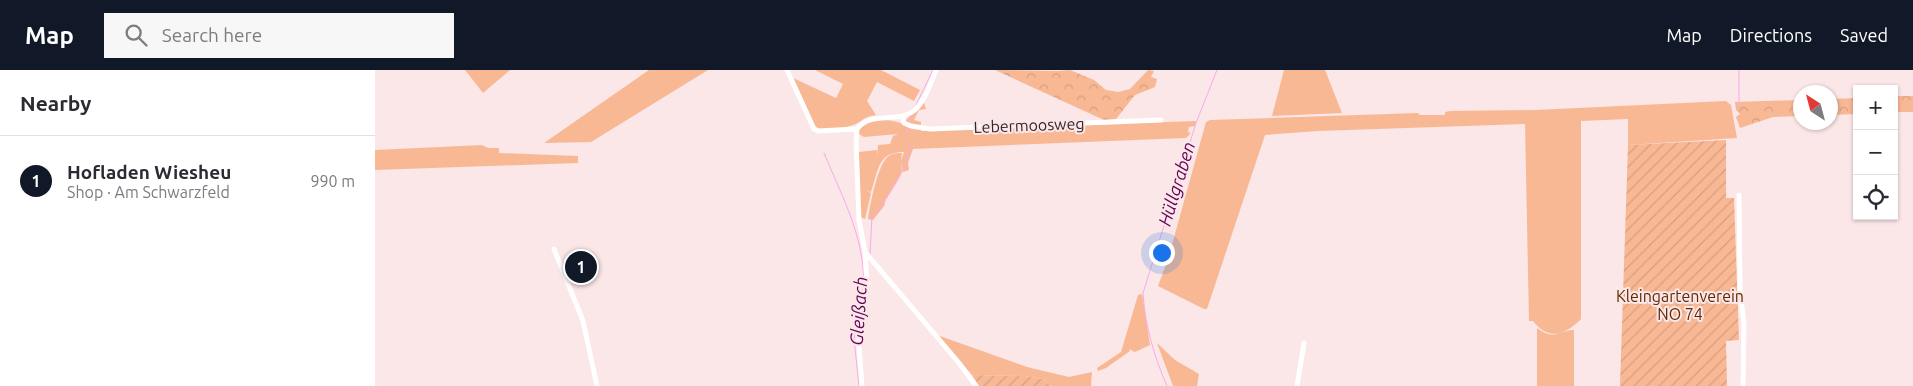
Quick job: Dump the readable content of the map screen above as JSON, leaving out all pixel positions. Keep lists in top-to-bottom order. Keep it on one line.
{"streets":{"street":["Lebermoosweg"]},"water":["Hüllgraben","Gleißach"],"parks":["Kleingartenverein NO 74"],"north":"top left","page":{"header":"Map","search":"Search here","nav":["Map","Directions","Saved"],"heading":"Nearby","map_buttons":["+","−"],"list":[{"mark":"1","name":"Hofladen Wiesheu","note":"Shop · Am Schwarzfeld","value":"990 m"}],"pins":"1"}}
